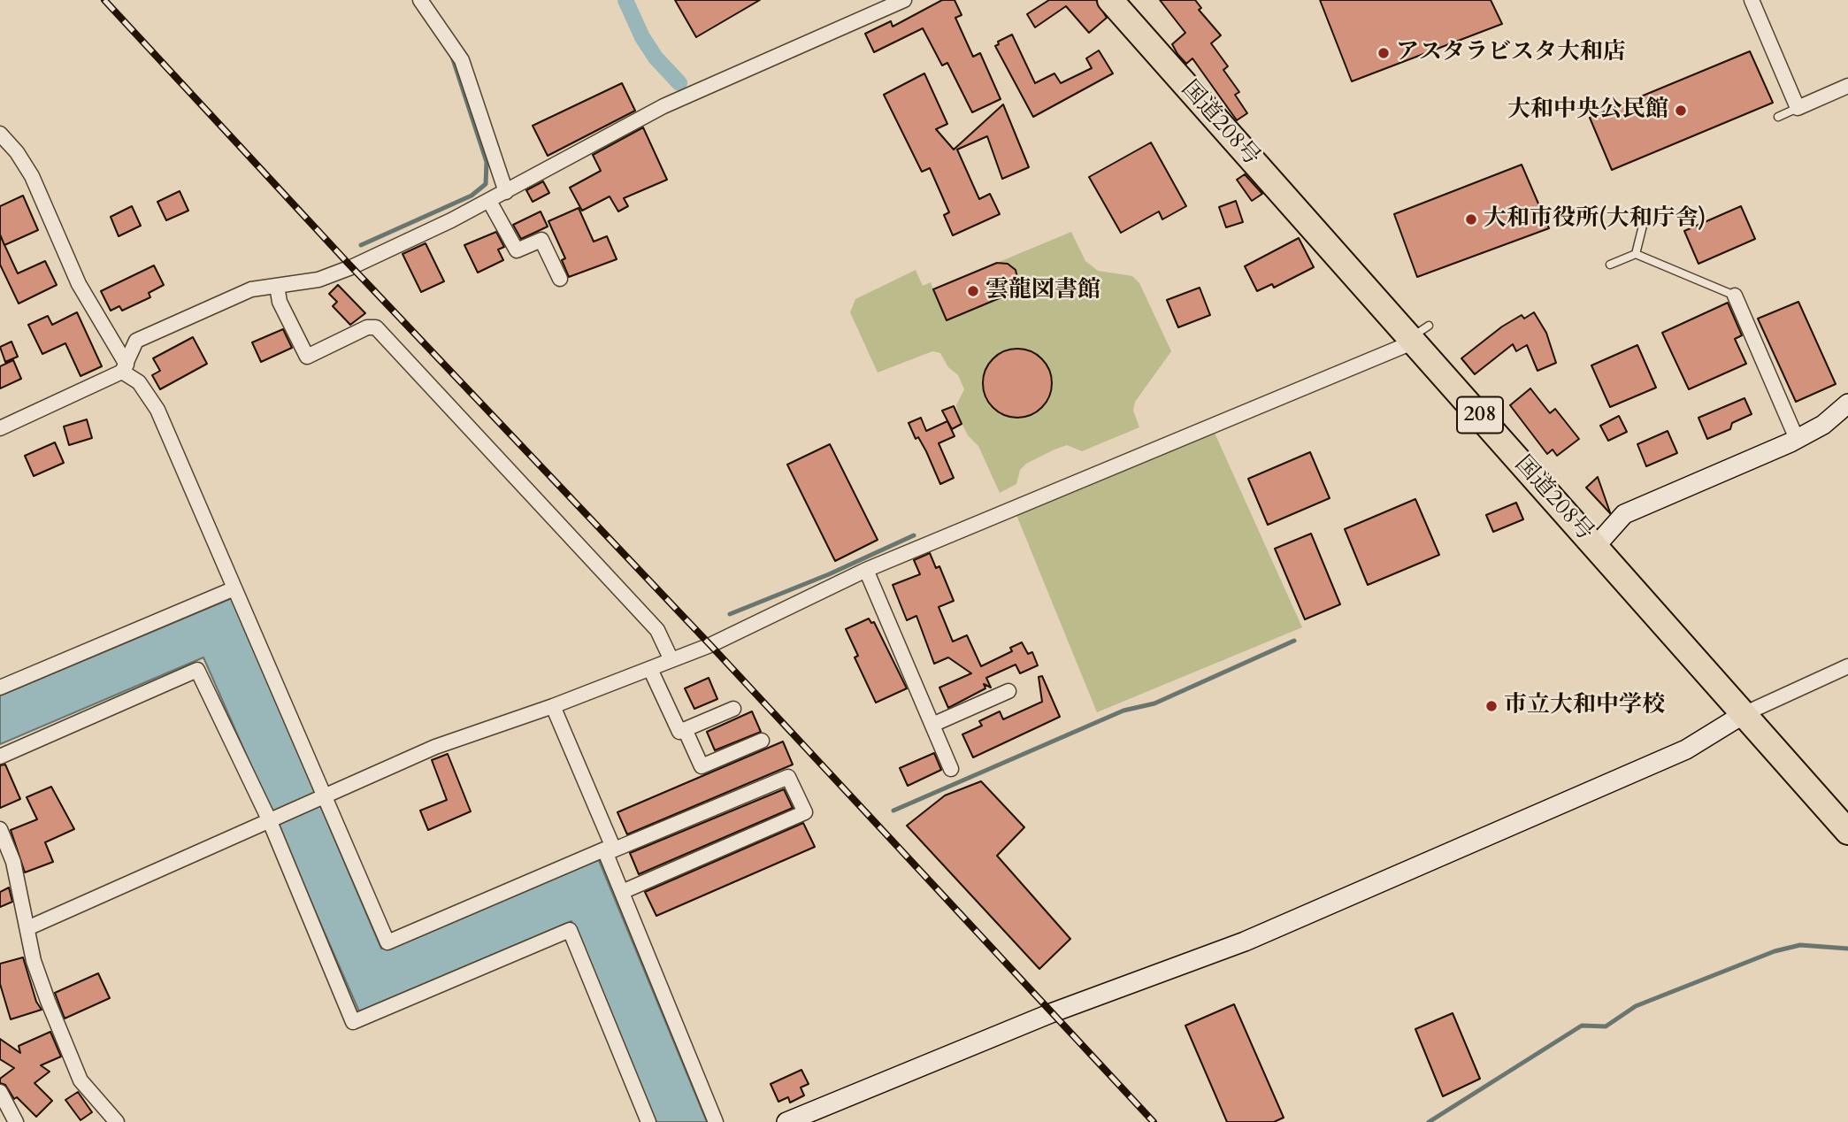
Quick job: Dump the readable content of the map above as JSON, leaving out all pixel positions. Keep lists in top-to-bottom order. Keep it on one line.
{"streets":{"highway":["国道208号","208"]},"places":["アスタラビスタ大和店","大和中央公民館","大和市役所(大和庁舎)","雲龍図書館","市立大和中学校"]}
